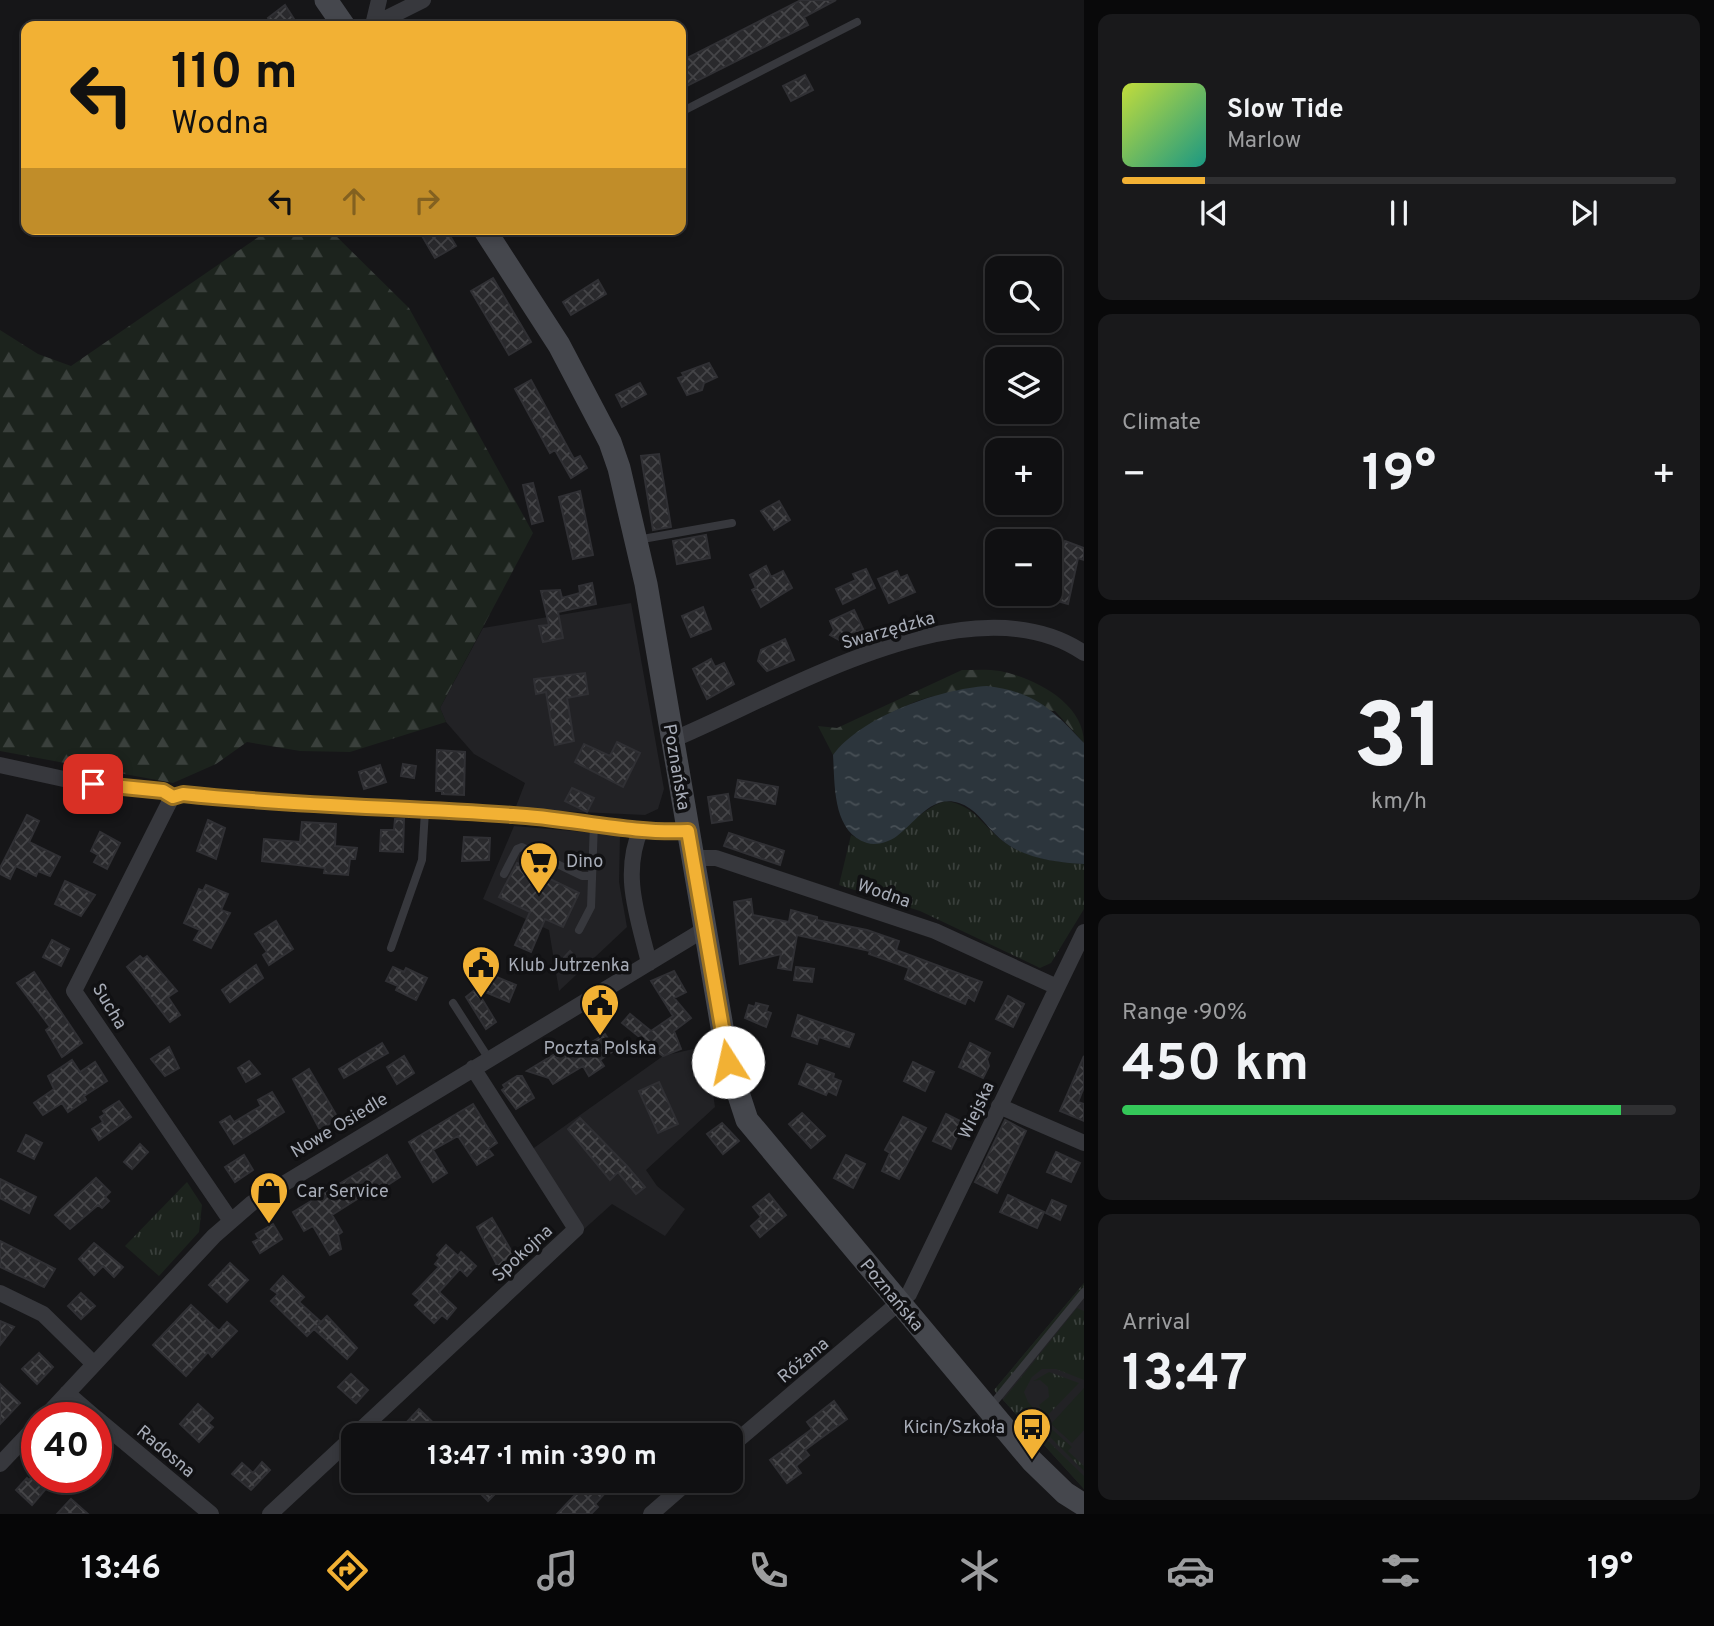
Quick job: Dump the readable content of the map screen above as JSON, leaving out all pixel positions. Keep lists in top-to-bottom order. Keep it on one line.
{"streets":{"street":["Swarzędzka","Poznańska","Wodna","Sucha","Wiejska","Nowe Osiedle","Spokojna","Różana","Radosna"]},"crossings":[["Swarzędzka","Poznańska"],["Poznańska","Wodna"],["Poznańska","Wiejska"],["Poznańska","Nowe Osiedle"],["Poznańska","Różana"],["Wodna","Wiejska"],["Sucha","Nowe Osiedle"],["Wiejska","Różana"],["Nowe Osiedle","Spokojna"],["Nowe Osiedle","Radosna"]],"places":{"supermarket":["Dino"],"public building":["Klub Jutrzenka","Poczta Polska"],"shop":["Car Service"],"bus stop":["Kicin/Szkoła"]},"page":{"turn":["110 m","Wodna"],"song":["Slow Tide","Marlow"],"map_buttons":["+","−"],"tile":["Climate",["31","km/h"],["Range · 90%","450 km"],["Arrival","13:47"]],"heat":["−","19°","+"],"limit":"40","trip":"13:47 · 1 min · 390 m","tabs":["13:46","19°"]}}
